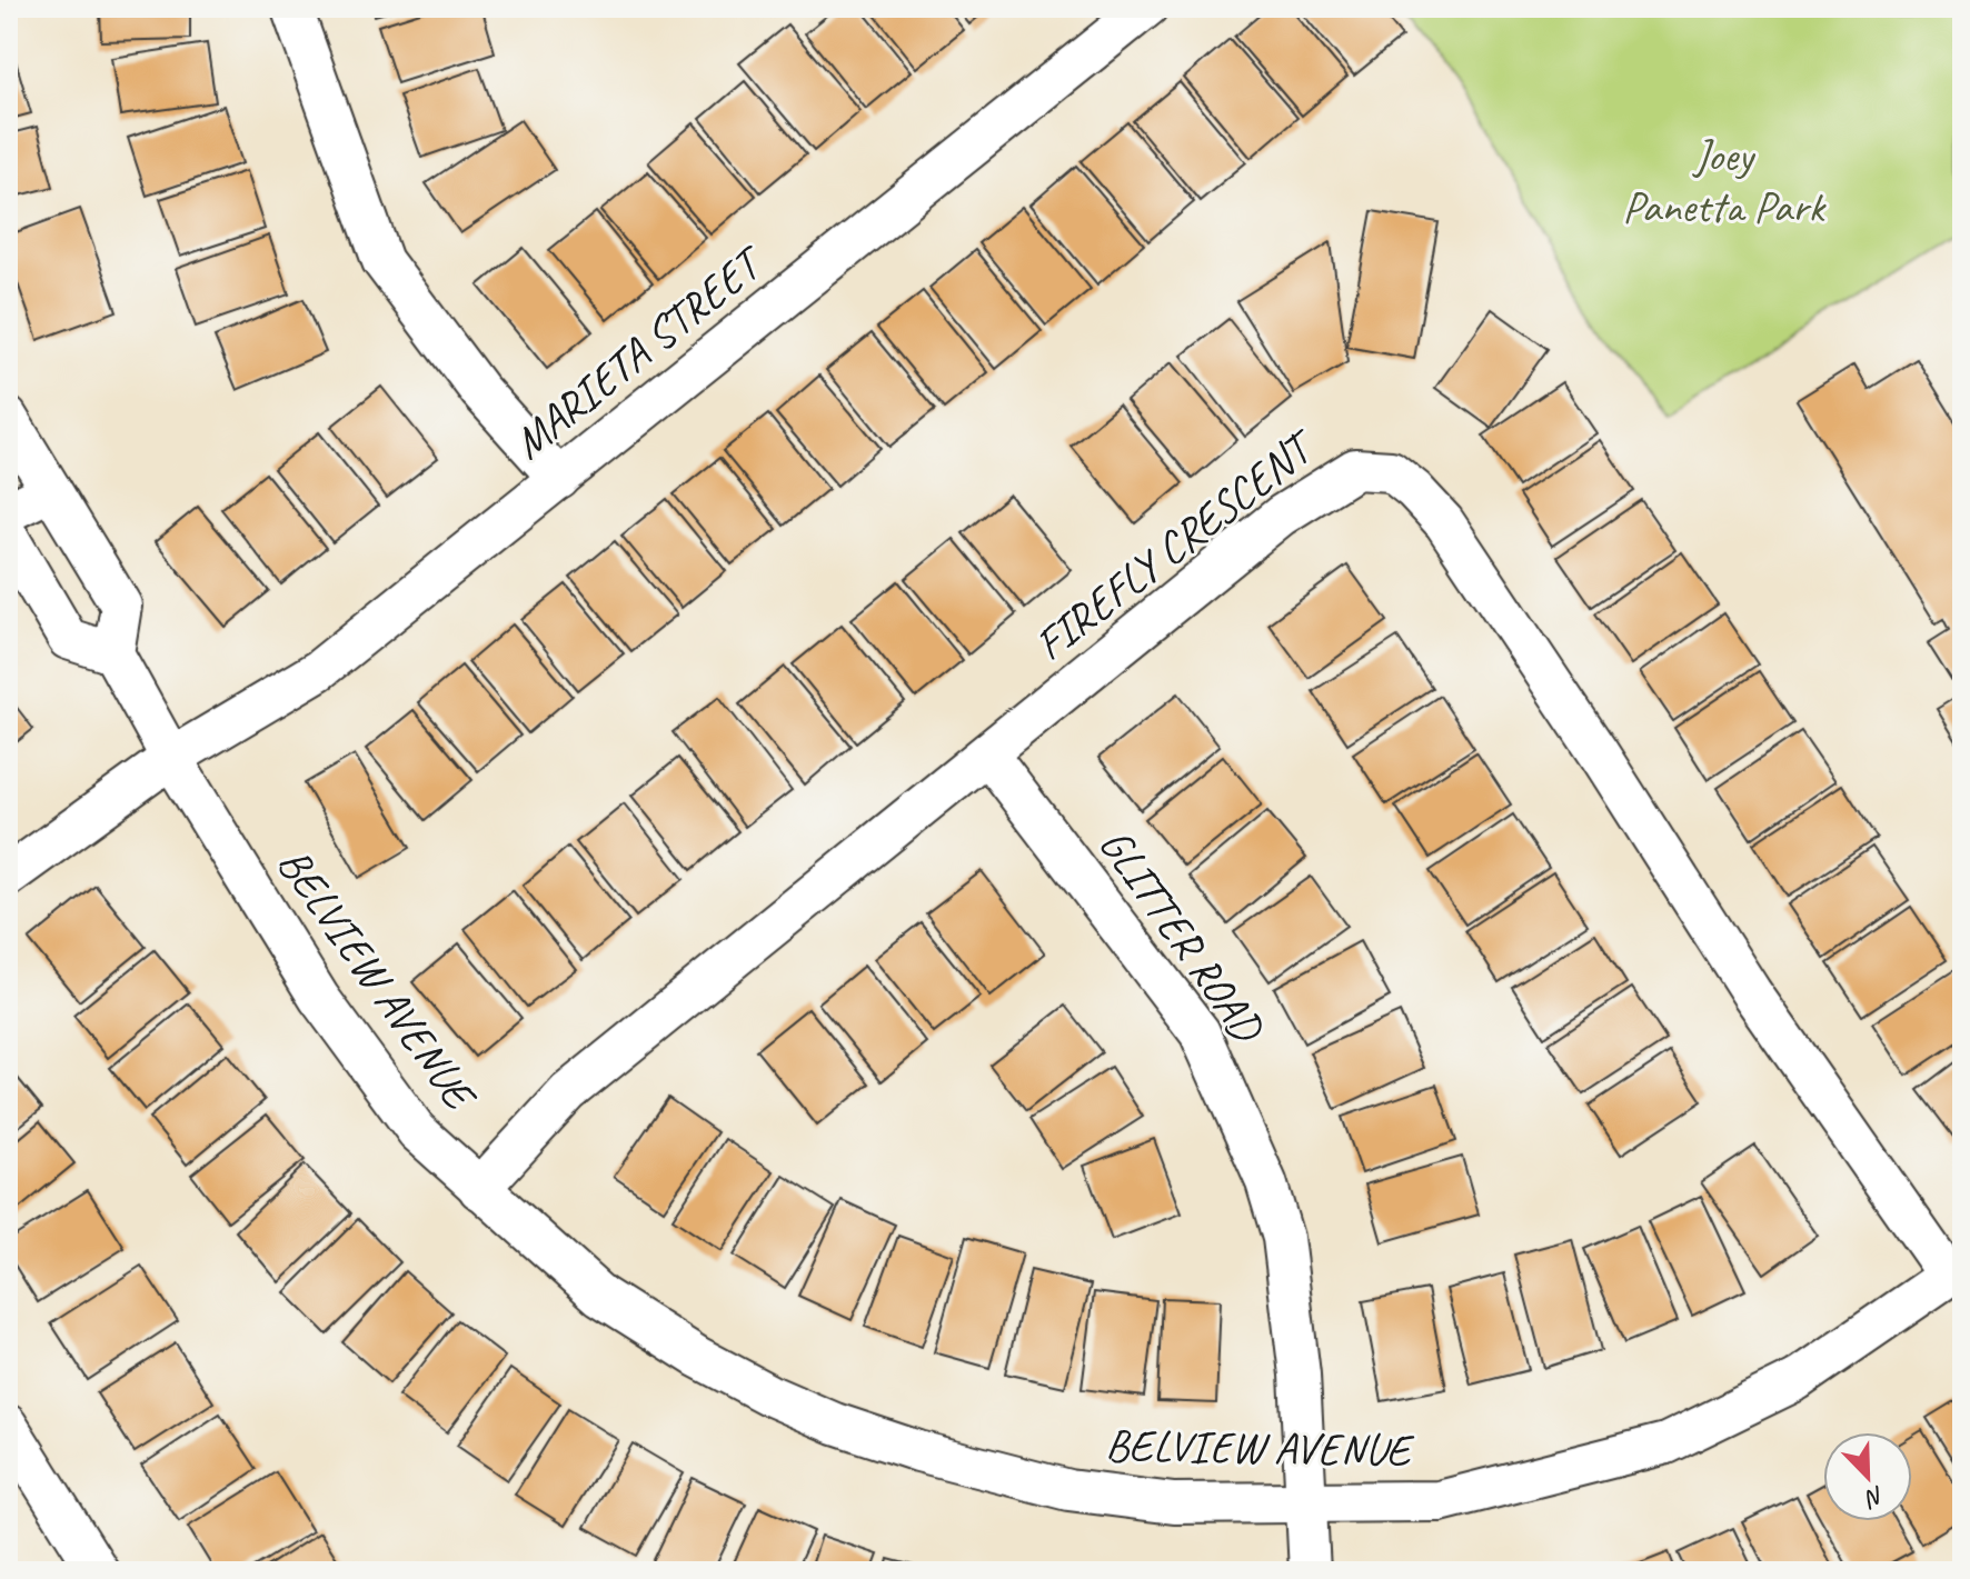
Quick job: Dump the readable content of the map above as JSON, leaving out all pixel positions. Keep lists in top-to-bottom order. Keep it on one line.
{"streets":{"street":["MARIETA STREET","FIREFLY CRESCENT","GLITTER ROAD","BELVIEW AVENUE"]},"crossings":[["MARIETA STREET","BELVIEW AVENUE"],["FIREFLY CRESCENT","GLITTER ROAD"],["FIREFLY CRESCENT","BELVIEW AVENUE"],["GLITTER ROAD","BELVIEW AVENUE"]],"parks":["Joey Panetta Park"],"north":"bottom right"}
